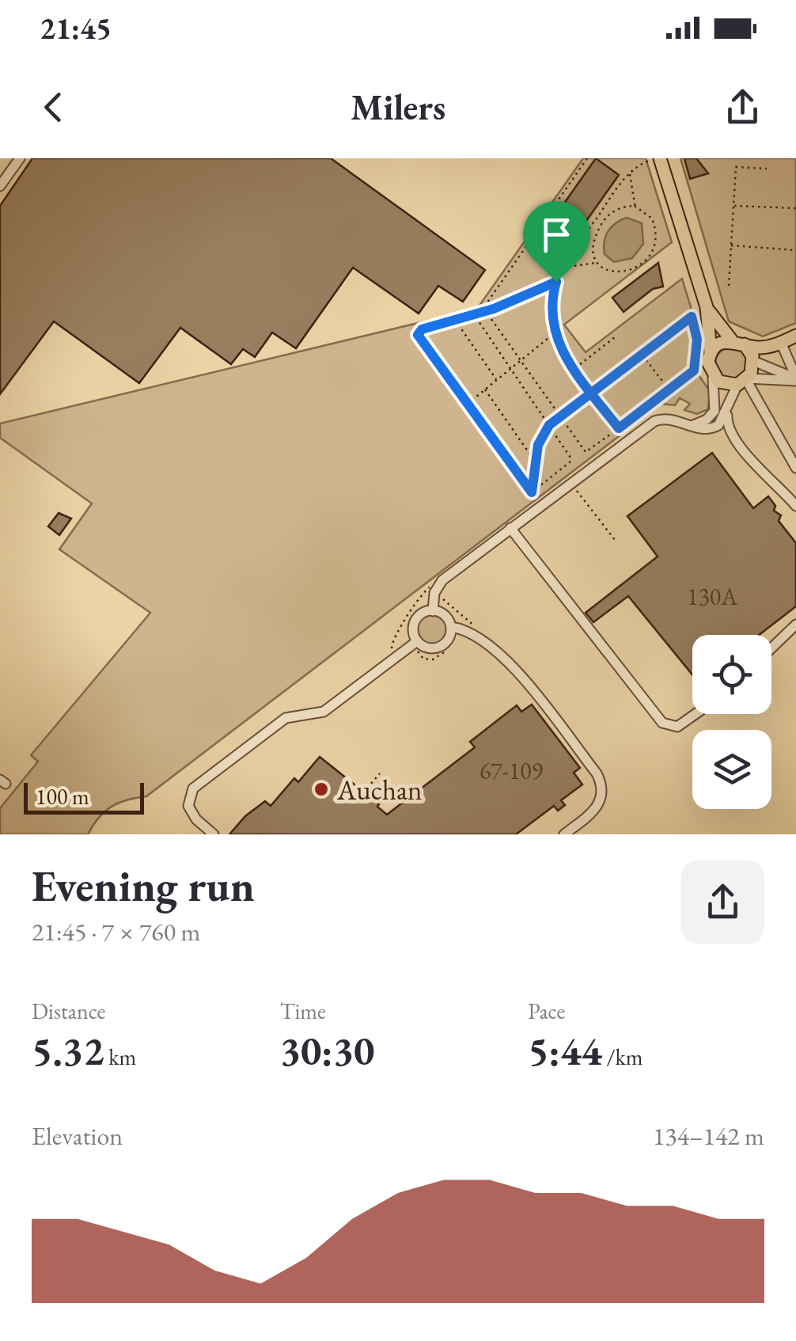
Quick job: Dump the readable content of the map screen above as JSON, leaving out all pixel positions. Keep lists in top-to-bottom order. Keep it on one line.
{"places":["Auchan"],"house_numbers":["130A","67-109"],"scale_bar":"100 m","page":{"status":"21:45","header":"Milers","scale":"100 m","heading":["Evening run","21:45 · 7 × 760 m"],"stats":[["Distance","5.32 km"],["Time","30:30"],["Pace","5:44 /km"]],"chart":["Elevation","134–142 m"]}}
